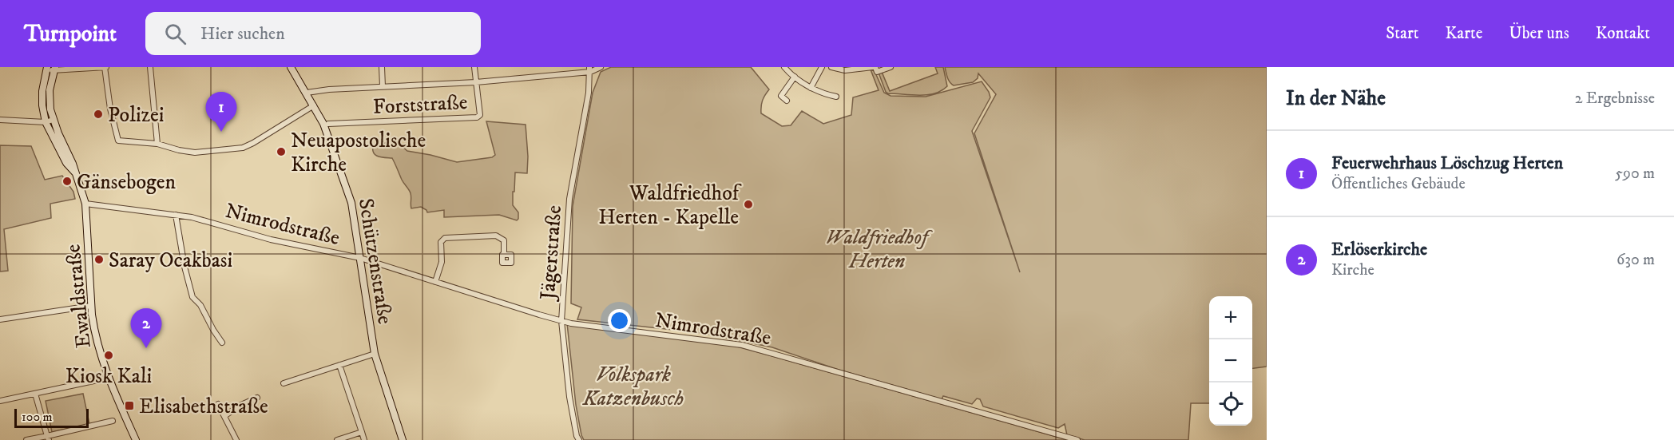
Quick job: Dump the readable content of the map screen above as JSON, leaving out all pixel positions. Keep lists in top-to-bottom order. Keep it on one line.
{"streets":{"main road":["Schützenstraße","Ewaldstraße"],"street":["Forststraße","Nimrodstraße","Jägerstraße"]},"crossings":[["Nimrodstraße","Jägerstraße"],["Nimrodstraße","Schützenstraße"],["Nimrodstraße","Ewaldstraße"]],"parks":["Waldfriedhof Herten","Volkspark Katzenbusch"],"places":{"other":["Polizei","Neuapostolische Kirche","Gänsebogen","Waldfriedhof Herten - Kapelle","Saray Ocakbasi","Kiosk Kali"],"transit":["Elisabethstraße"]},"scale_bar":"100 m","page":{"header":"Turnpoint","search":"Hier suchen","nav":["Start","Karte","Über uns","Kontakt"],"heading":["In der Nähe","2 Ergebnisse"],"pins":["1","2"],"list":[{"mark":"1","name":"Feuerwehrhaus Löschzug Herten","note":"Öffentliches Gebäude","value":"590 m"},{"mark":"2","name":"Erlöserkirche","note":"Kirche","value":"630 m"}],"map_buttons":["+","−"],"scale":"100 m"}}
